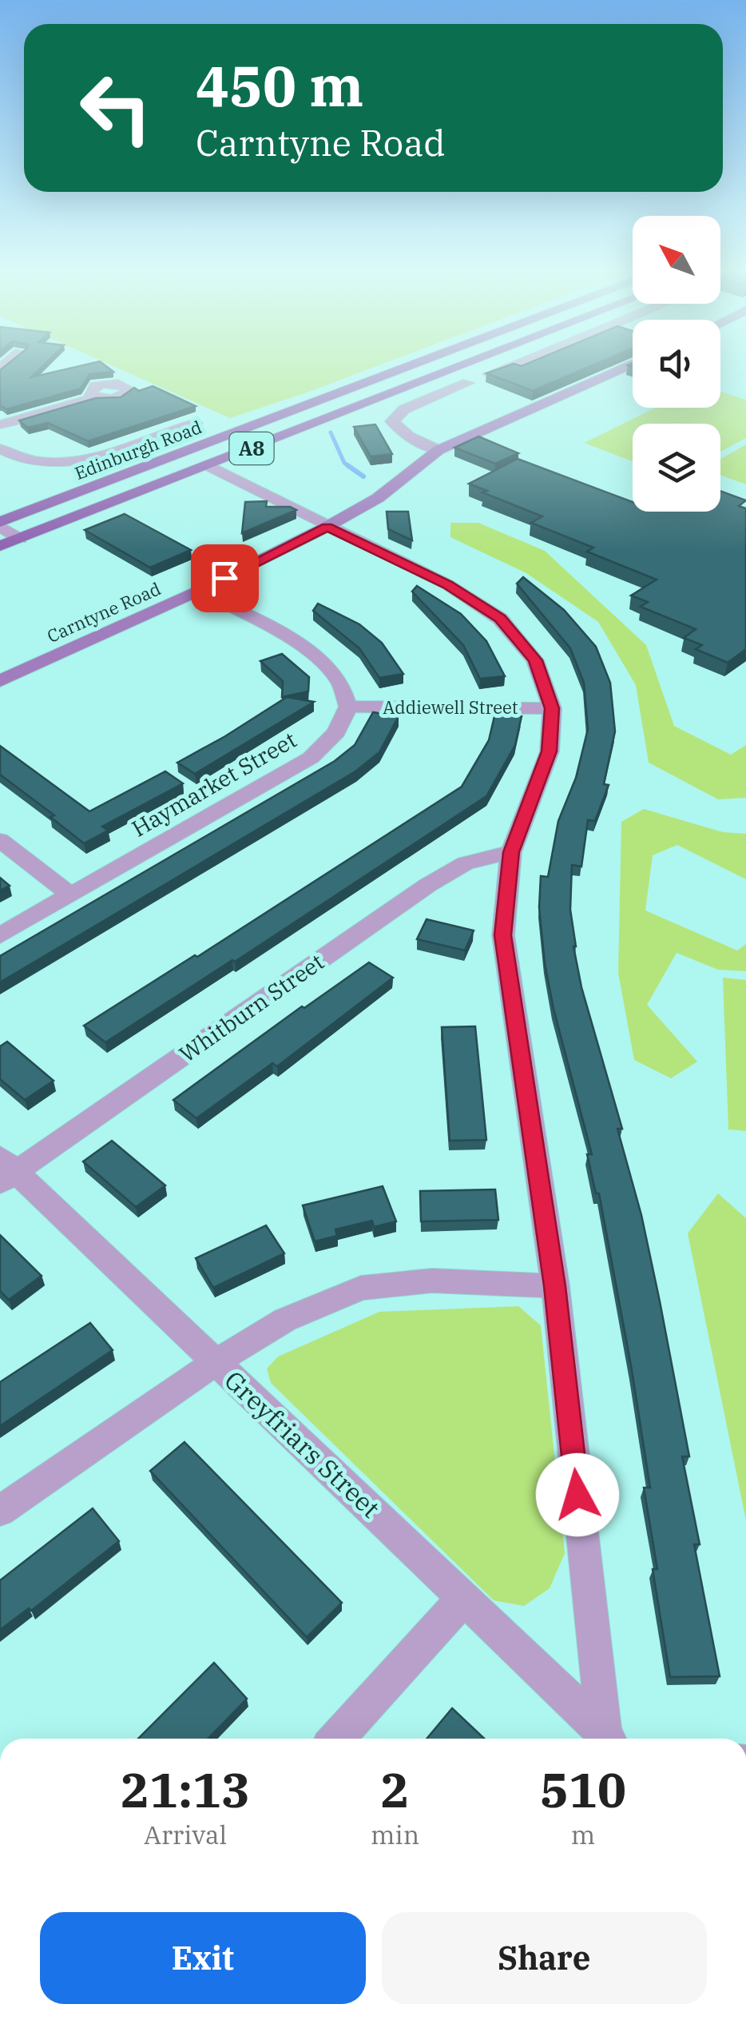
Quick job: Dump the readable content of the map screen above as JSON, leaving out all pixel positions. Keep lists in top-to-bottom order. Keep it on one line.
{"streets":{"main road":["A8","Edinburgh Road"],"street":["Carntyne Road","Addiewell Street","Haymarket Street","Whitburn Street","Greyfriars Street"]},"crossings":[["Addiewell Street","Haymarket Street"],["Whitburn Street","Greyfriars Street"]],"north":"top left","page":{"turn":["450 m","Carntyne Road"],"eta":["21:13","Arrival","2","min","510","m"],"buttons":["Exit","Share"]}}
